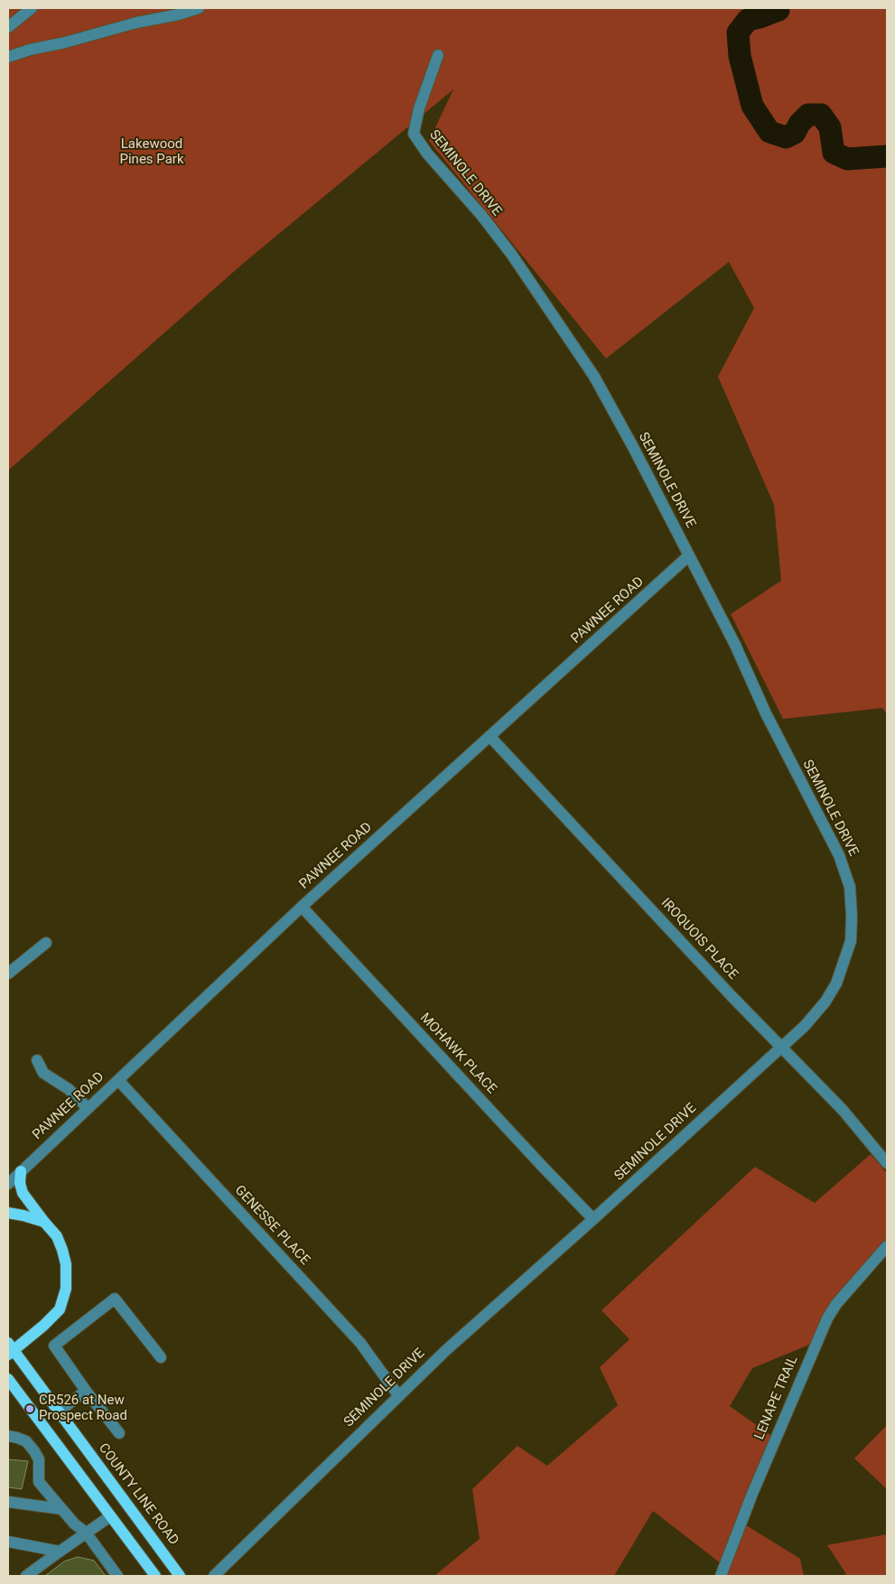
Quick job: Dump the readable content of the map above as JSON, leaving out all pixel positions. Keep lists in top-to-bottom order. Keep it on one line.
{"streets":{"main road":["COUNTY LINE ROAD"],"street":["SEMINOLE DRIVE","PAWNEE ROAD","IROQUOIS PLACE","MOHAWK PLACE","GENESSE PLACE","LENAPE TRAIL"]},"crossings":[["SEMINOLE DRIVE","PAWNEE ROAD"],["SEMINOLE DRIVE","IROQUOIS PLACE"],["SEMINOLE DRIVE","MOHAWK PLACE"],["SEMINOLE DRIVE","GENESSE PLACE"],["PAWNEE ROAD","IROQUOIS PLACE"],["PAWNEE ROAD","MOHAWK PLACE"],["PAWNEE ROAD","GENESSE PLACE"]],"parks":["Lakewood Pines Park"],"places":["CR526 at New Prospect Road"]}
